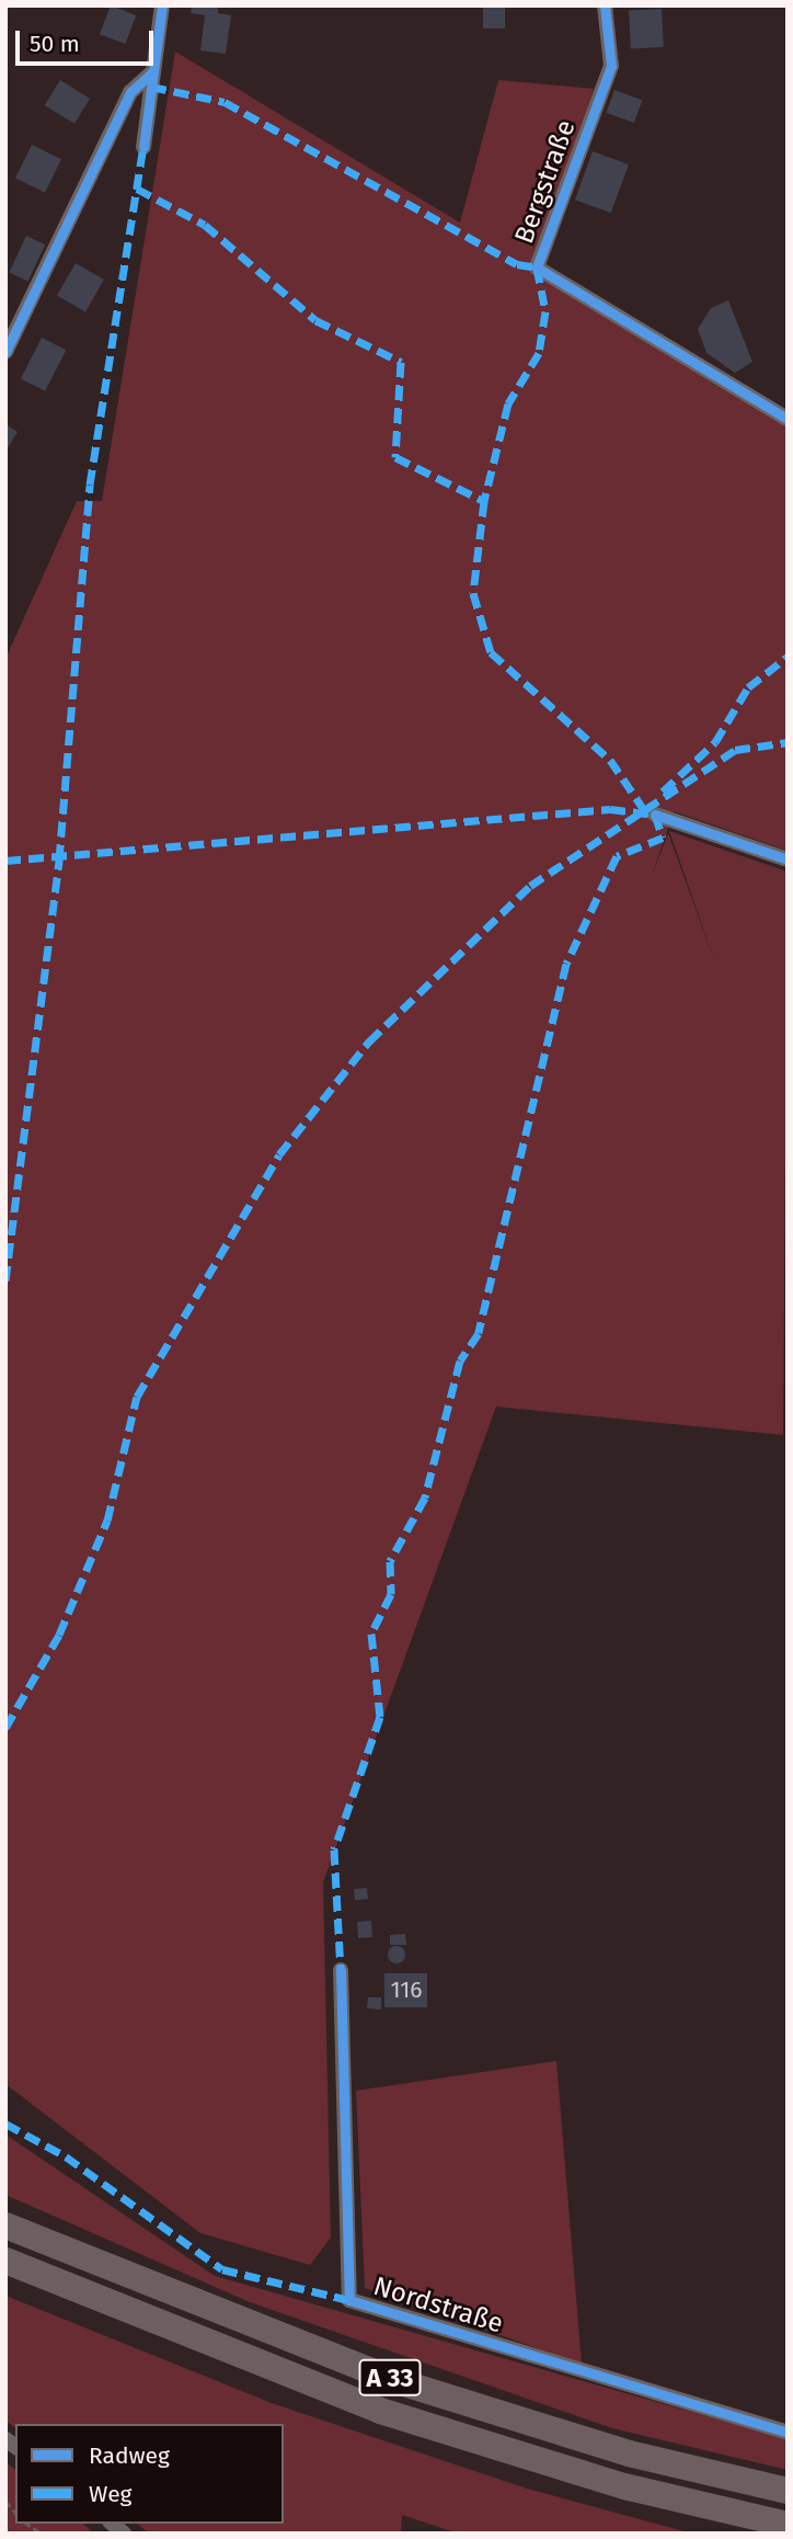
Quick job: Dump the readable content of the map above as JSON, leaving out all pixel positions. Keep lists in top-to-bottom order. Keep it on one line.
{"streets":{"highway":["A 33"],"street":["Bergstraße","Nordstraße"]},"house_numbers":["116"],"legend":["Radweg","Weg"],"scale_bar":"50 m"}
